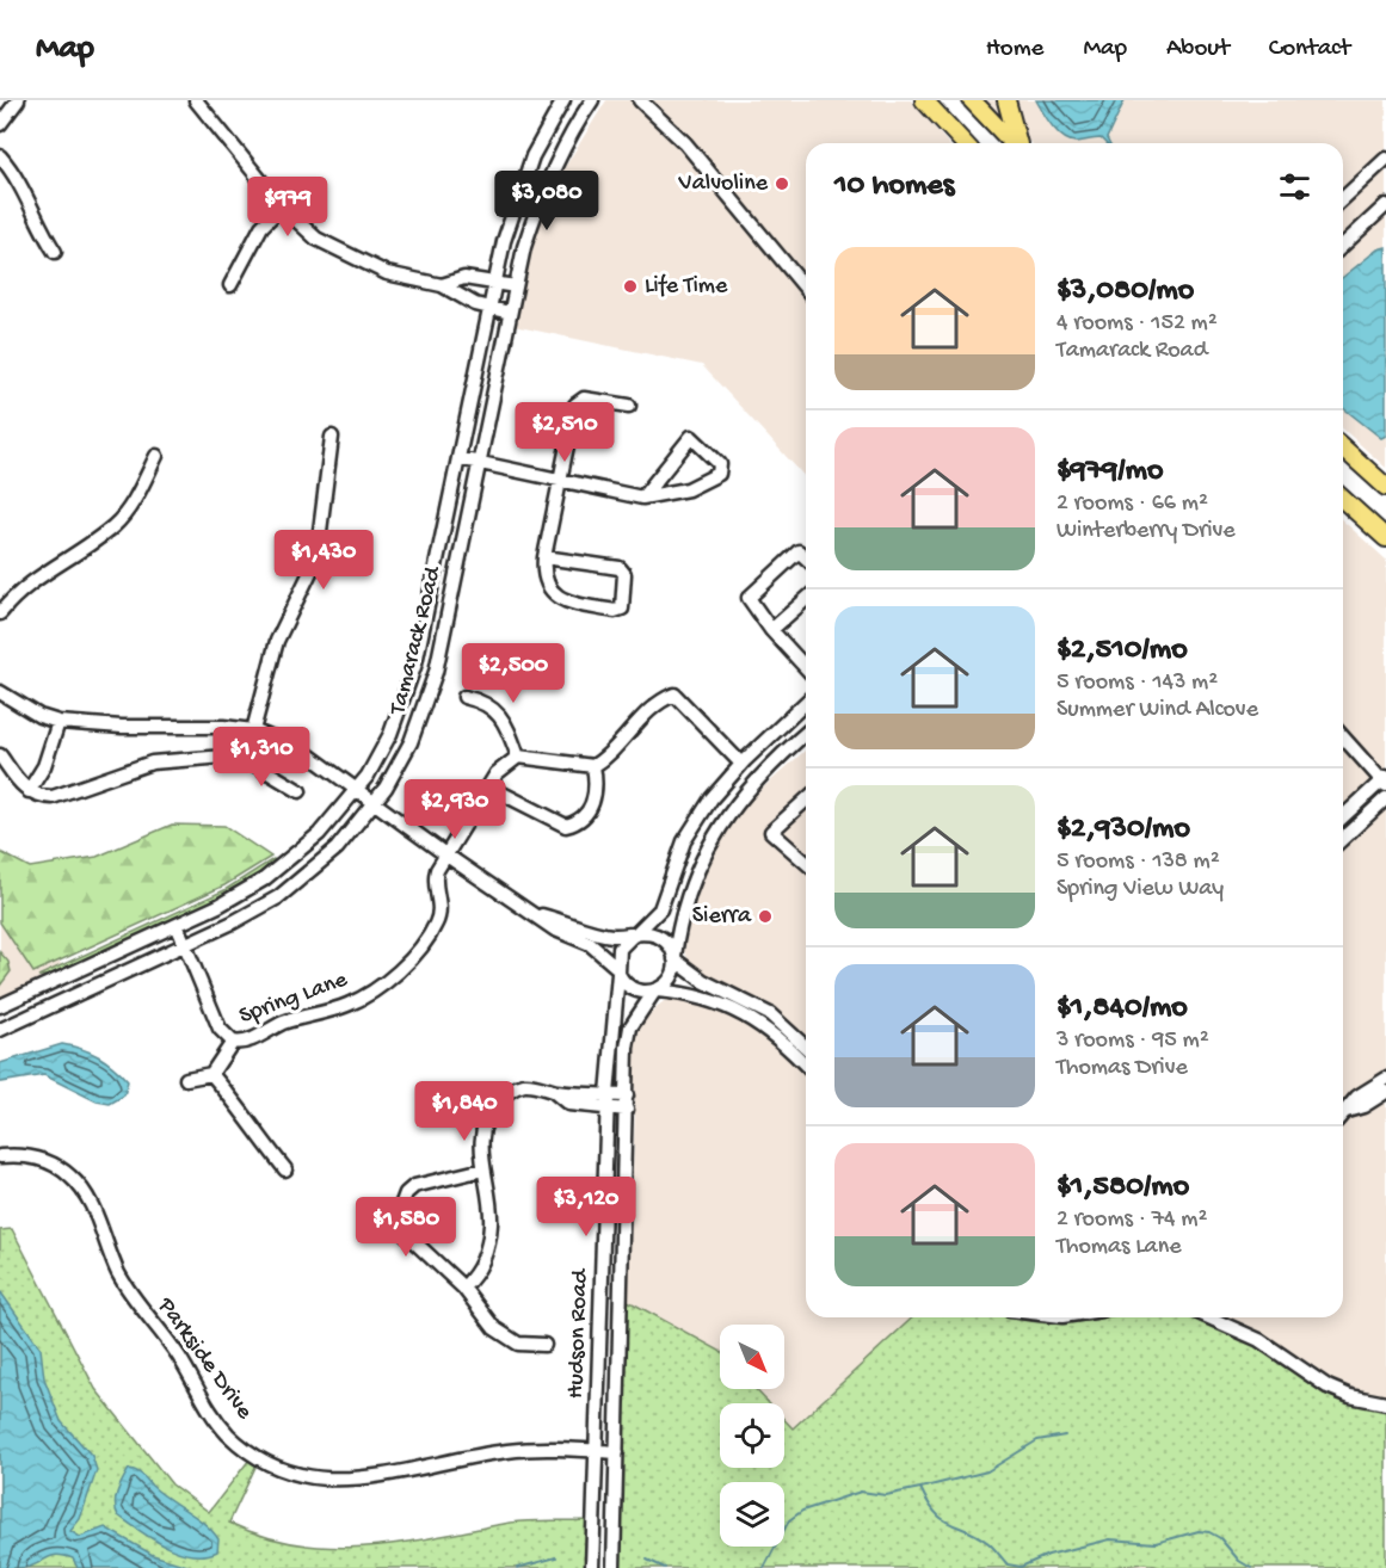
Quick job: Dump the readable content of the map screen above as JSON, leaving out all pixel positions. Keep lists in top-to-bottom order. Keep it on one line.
{"streets":{"street":["Tamarack Road","Spring Lane","Hudson Road","Parkside Drive"]},"crossings":[["Tamarack Road","Spring Lane"],["Hudson Road","Parkside Drive"]],"places":["Valvoline","Life Time","Sierra"],"north":"bottom right","page":{"header":"Map","nav":["Home","Map","About","Contact"],"heading":"10 homes","price":["$3,080","$979","$2,510","$1,430","$2,500","$1,310","$2,930","$1,840","$3,120","$1,580"],"list":[{"name":"$3,080/mo","note":"4 rooms · 152 m² · Tamarack Road"},{"name":"$979/mo","note":"2 rooms · 66 m² · Winterberry Drive"},{"name":"$2,510/mo","note":"5 rooms · 143 m² · Summer Wind Alcove"},{"name":"$2,930/mo","note":"5 rooms · 138 m² · Spring View Way"},{"name":"$1,840/mo","note":"3 rooms · 95 m² · Thomas Drive"},{"name":"$1,580/mo","note":"2 rooms · 74 m² · Thomas Lane"}]}}
